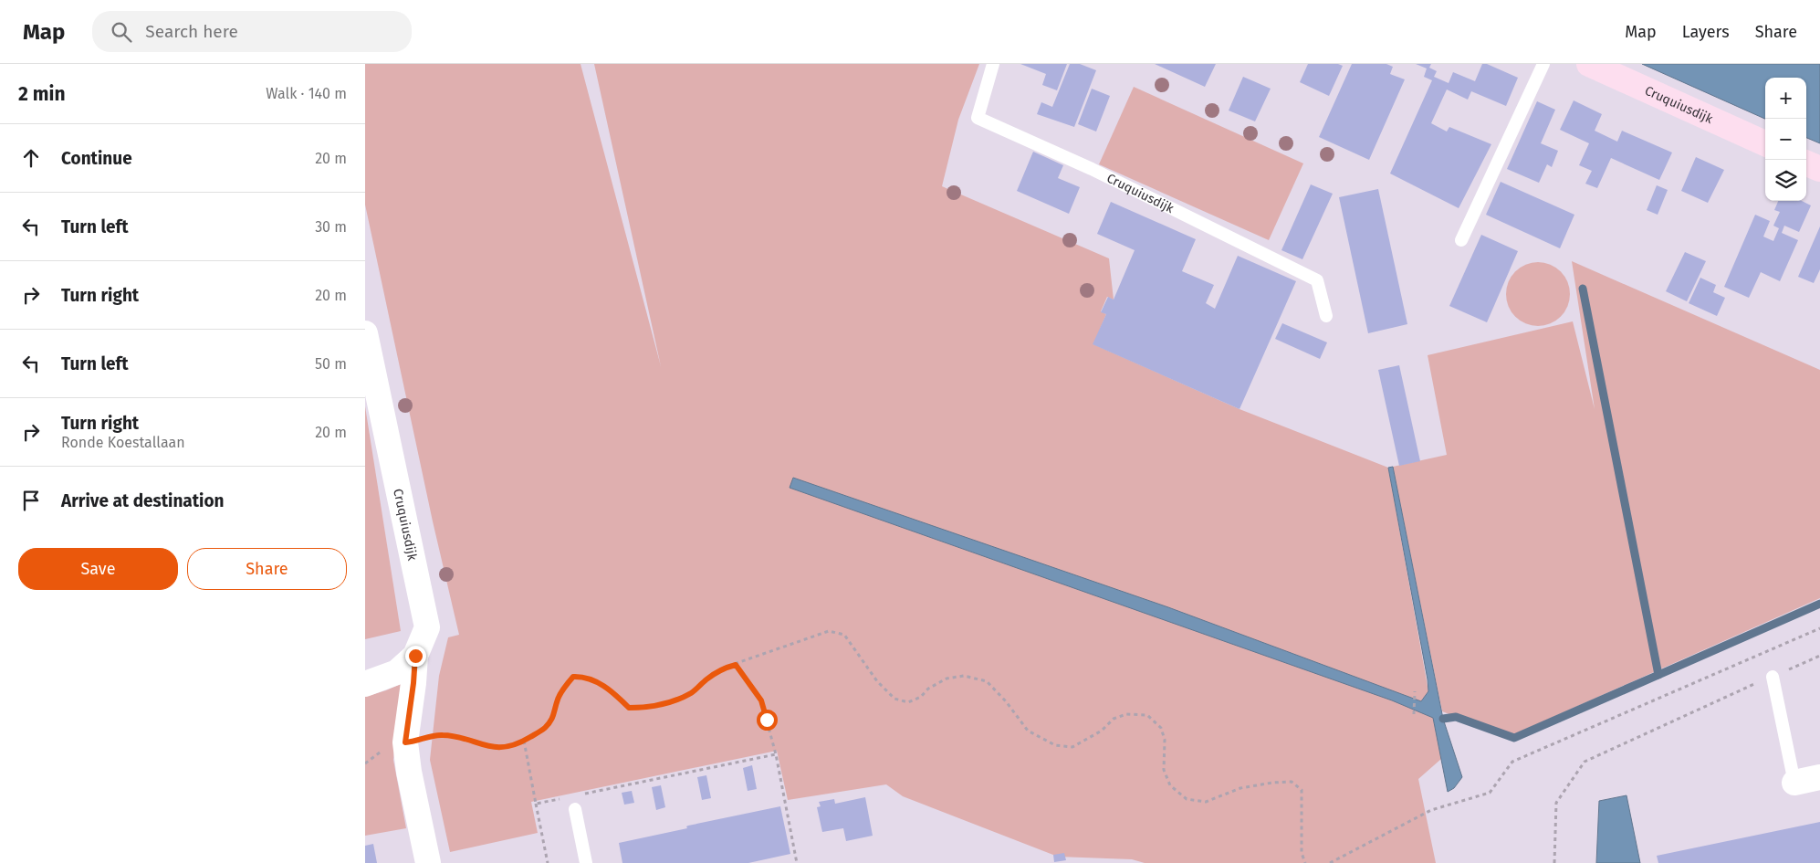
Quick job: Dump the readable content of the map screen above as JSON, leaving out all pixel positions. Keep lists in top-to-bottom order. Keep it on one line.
{"streets":{"street":["Cruquiusdijk"]},"page":{"header":"Map","search":"Search here","nav":["Map","Layers","Share"],"heading":["2 min","Walk · 140 m"],"map_buttons":["+","−"],"list":[["Continue","20 m"],["Turn left","30 m"],["Turn right","20 m"],["Turn left","50 m"],["Turn right","Ronde Koestallaan","20 m"],"Arrive at destination"],"buttons":["Save","Share"]}}
